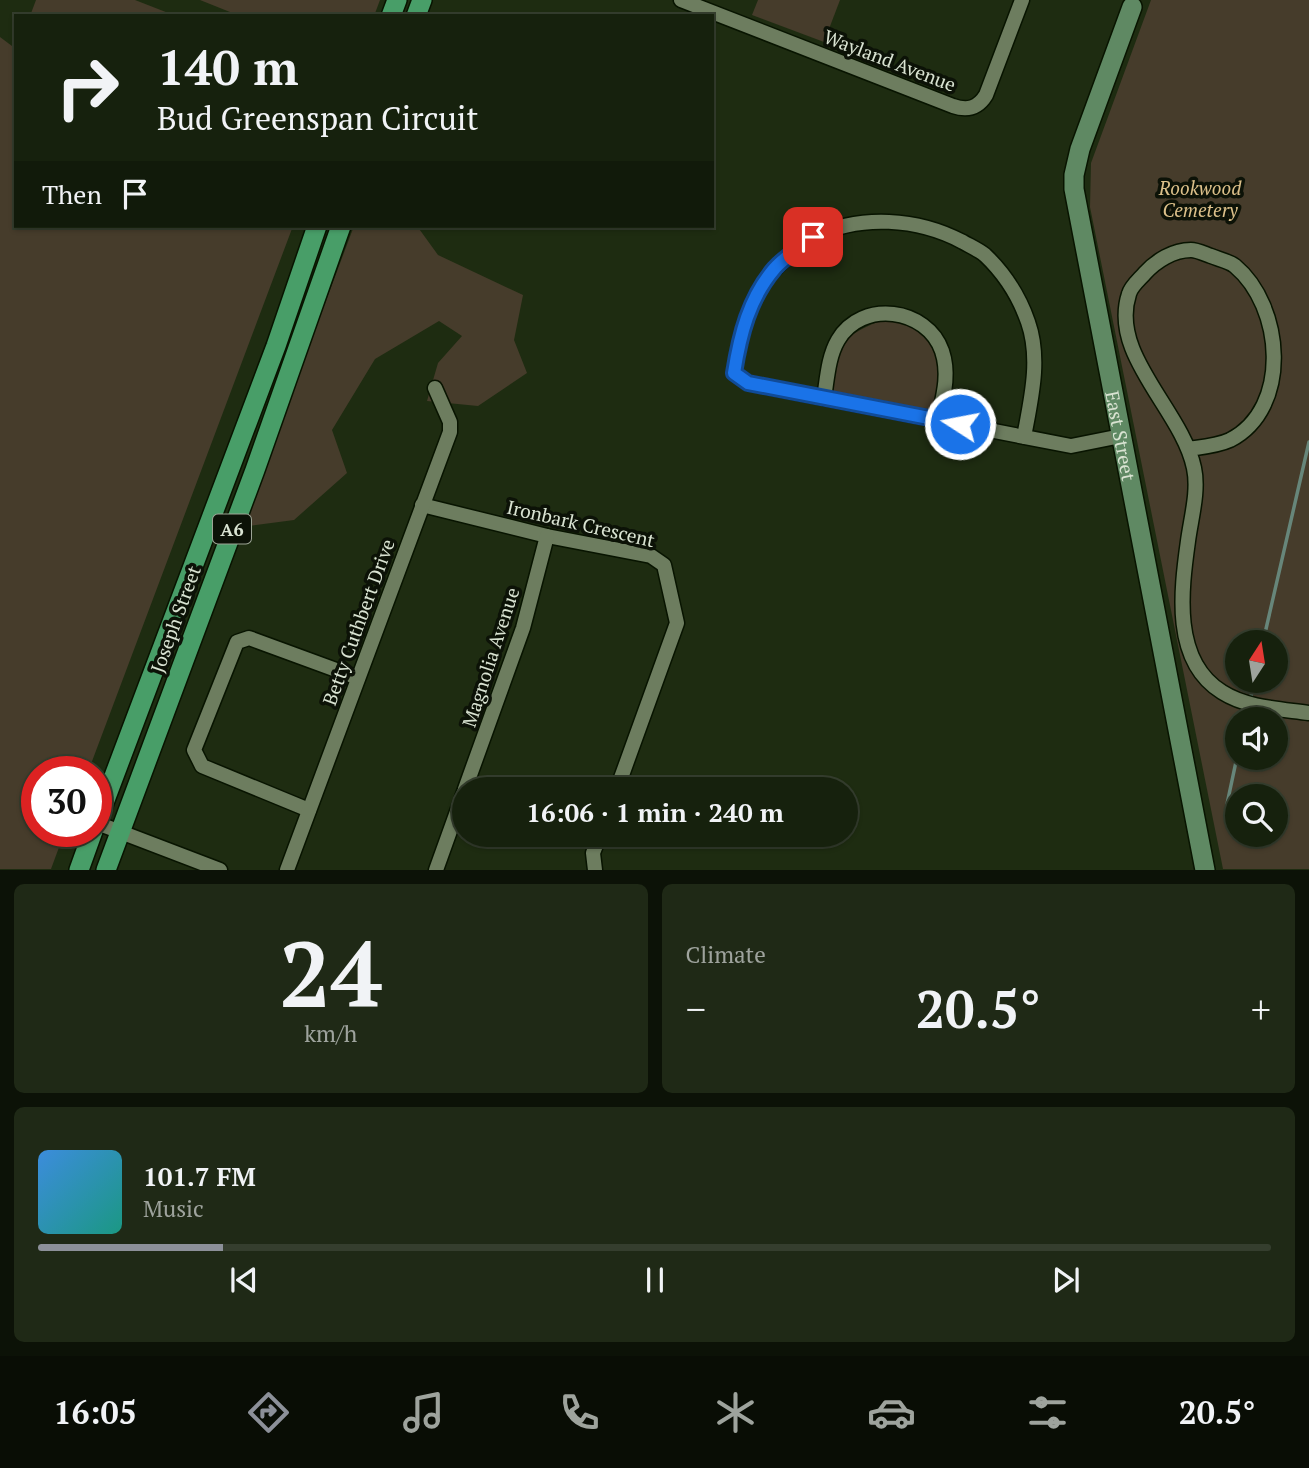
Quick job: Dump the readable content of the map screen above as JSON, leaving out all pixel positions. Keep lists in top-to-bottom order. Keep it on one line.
{"streets":{"highway":["A6","Joseph Street"],"main road":["East Street"],"street":["Wayland Avenue","Ironbark Crescent","Betty Cuthbert Drive","Magnolia Avenue"]},"crossings":[["Ironbark Crescent","Betty Cuthbert Drive"],["Ironbark Crescent","Magnolia Avenue"]],"parks":["Rookwood Cemetery"],"north":"top","page":{"turn":["140 m","Bud Greenspan Circuit"],"then":"Then","limit":"30","trip":"16:06 · 1 min · 240 m","tile":[["24","km/h"],"Climate"],"heat":["−","20.5°","+"],"song":["101.7 FM","Music"],"tabs":["16:05","20.5°"]}}
